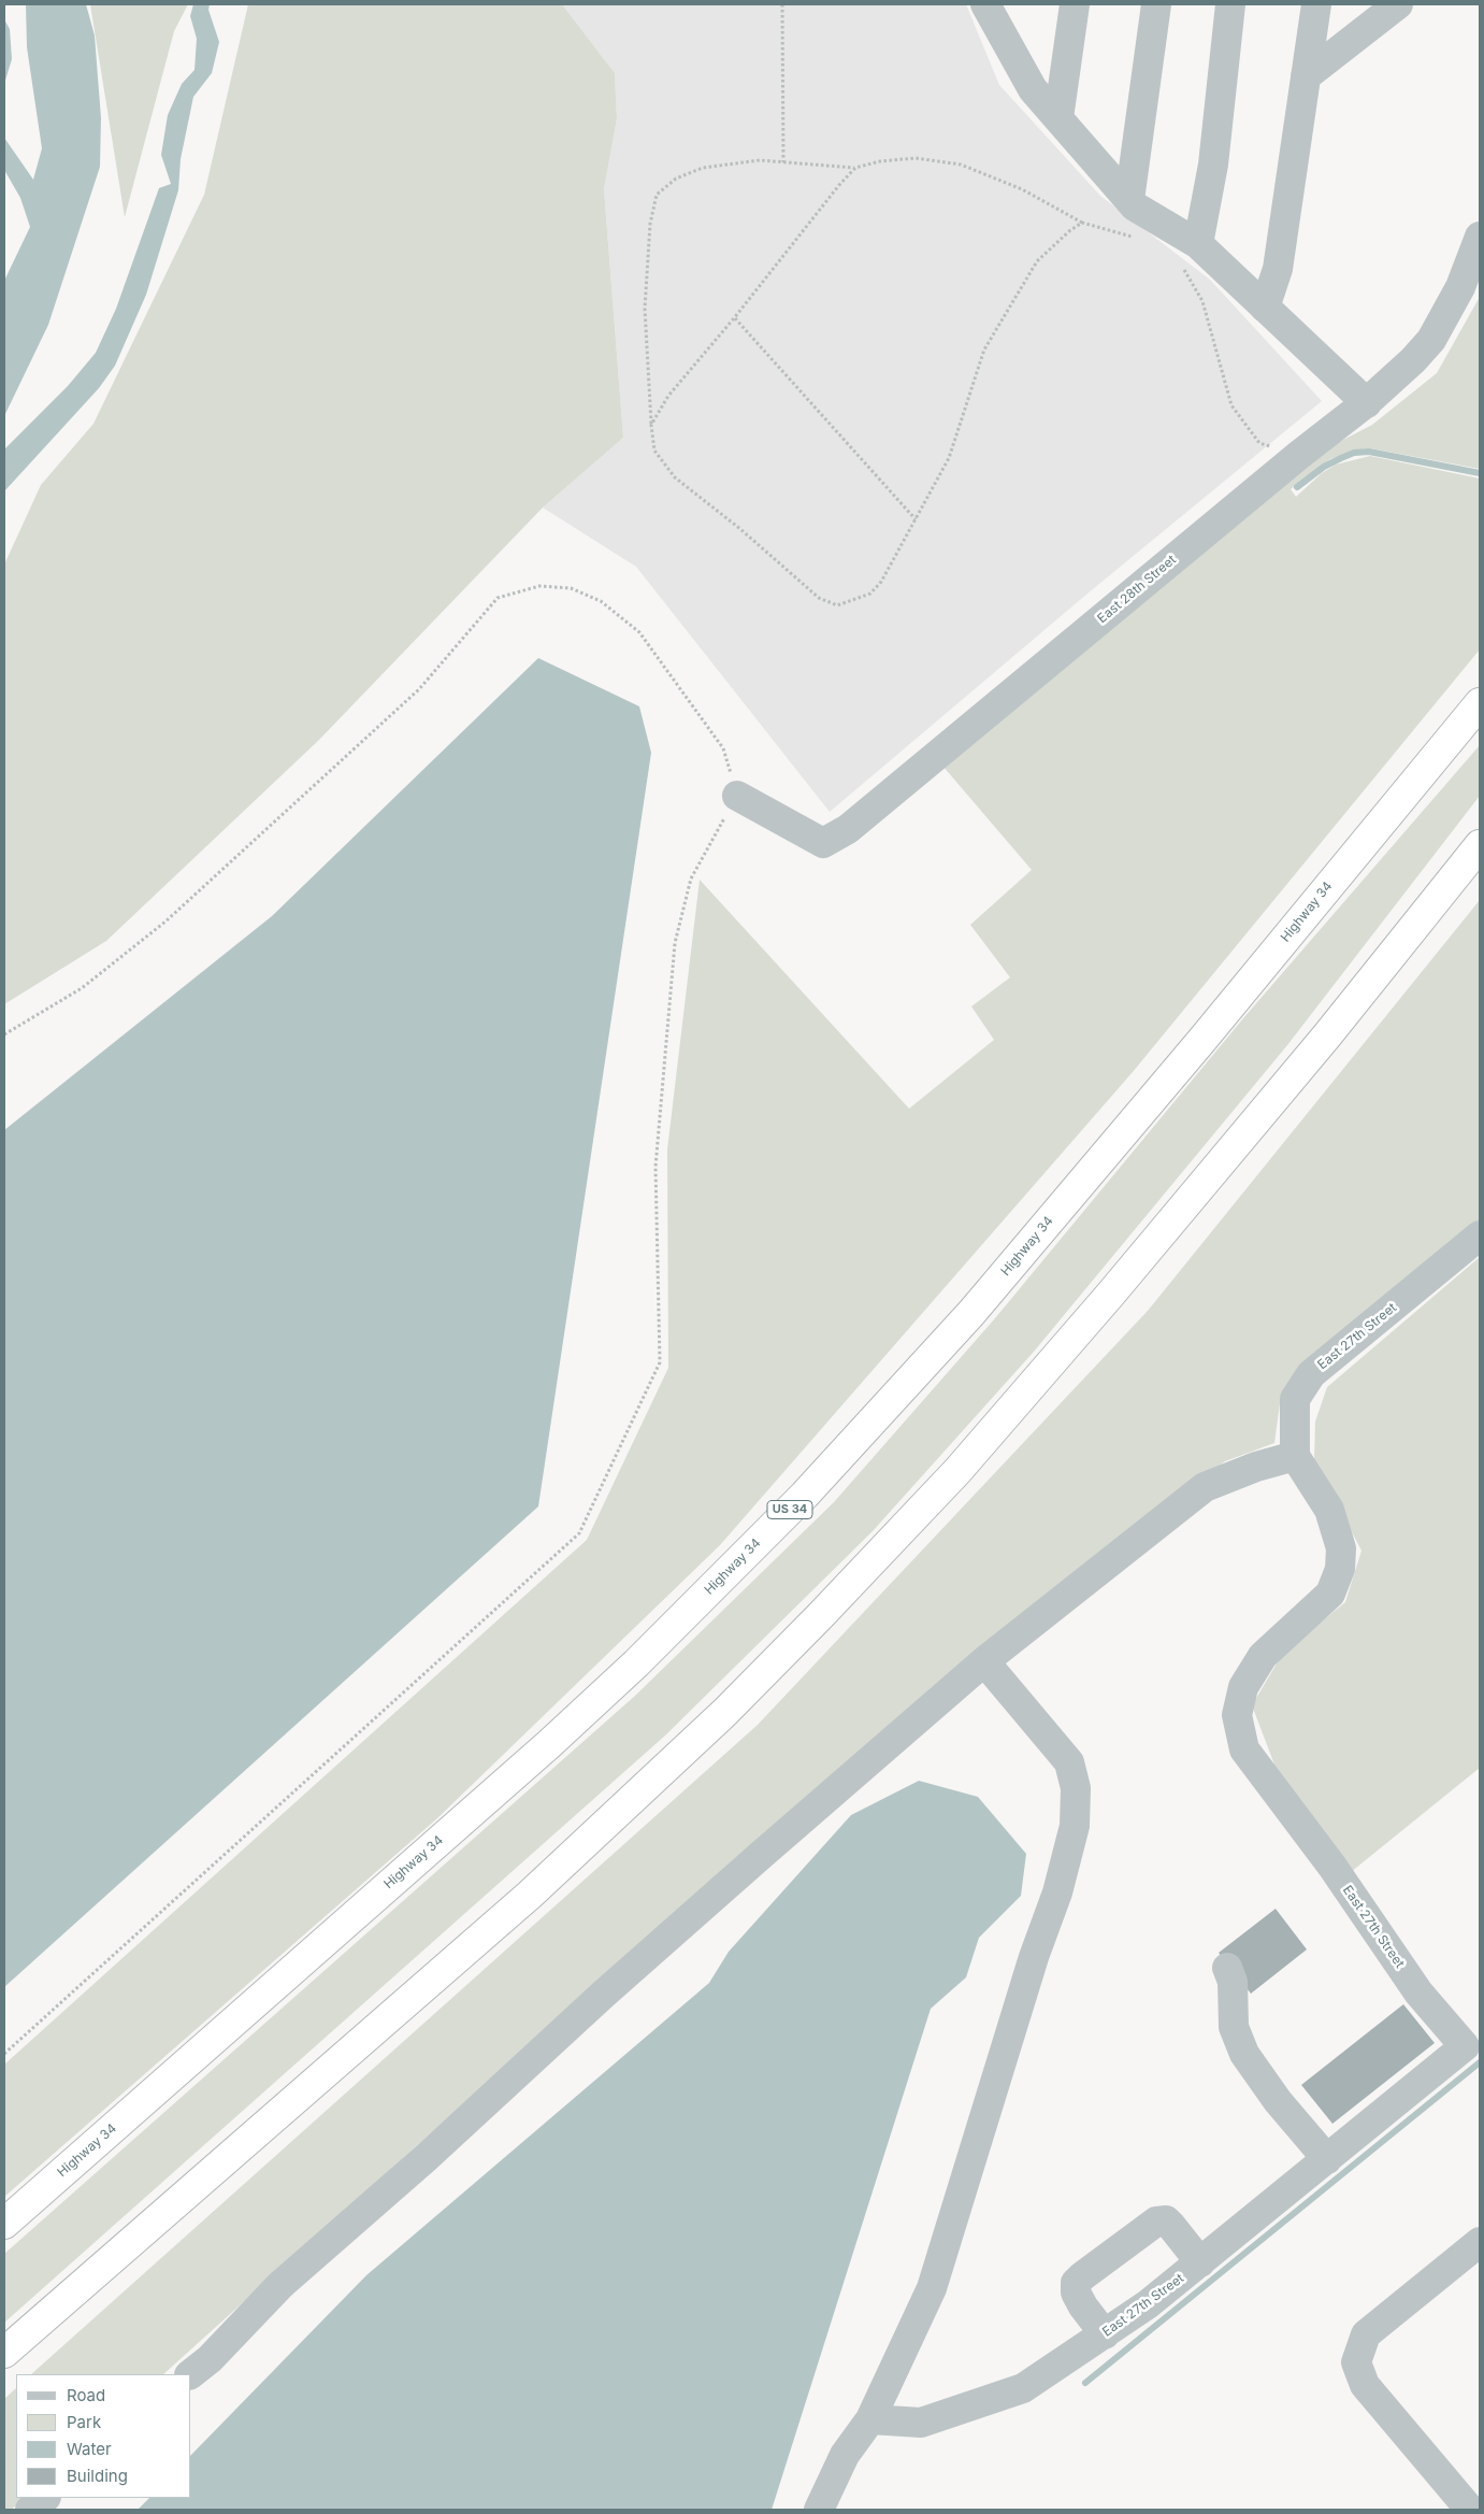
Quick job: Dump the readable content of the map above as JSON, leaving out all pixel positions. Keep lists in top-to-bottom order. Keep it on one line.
{"streets":{"highway":["Highway 34","US 34"],"street":["East 28th Street","East 27th Street"]},"legend":["Road","Park","Water","Building"]}
